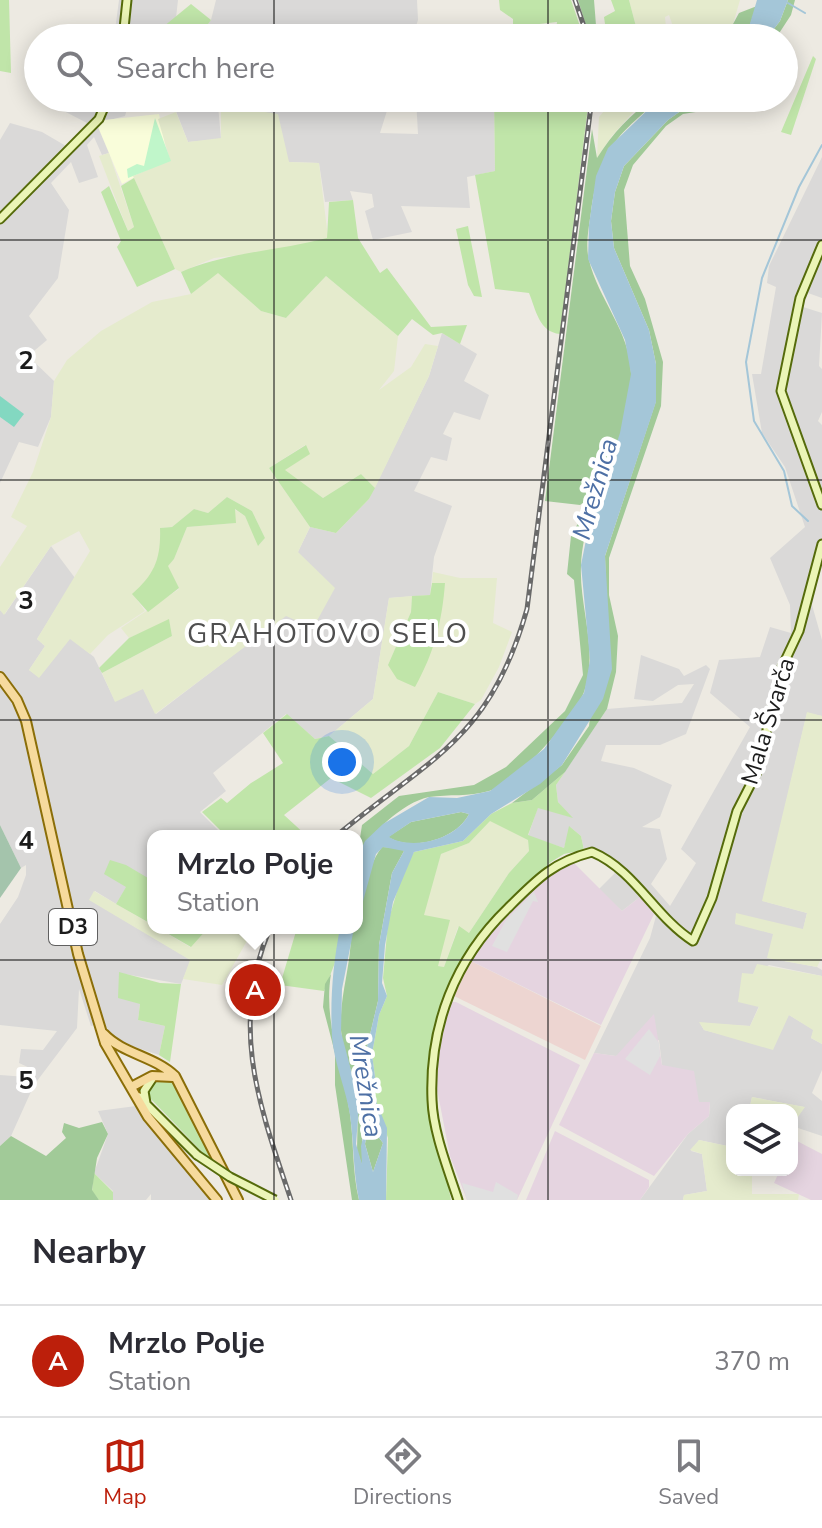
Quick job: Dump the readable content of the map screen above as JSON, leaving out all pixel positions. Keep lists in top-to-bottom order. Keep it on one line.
{"streets":{"main road":["D3"],"street":["Mala Švarča"]},"districts":["GRAHOTOVO SELO"],"water":["Mrežnica"],"page":{"search":"Search here","popup":["Mrzlo Polje","Station"],"pins":"A","heading":"Nearby","list":[{"mark":"A","name":"Mrzlo Polje","note":"Station","value":"370 m"}],"nav":["Map","Directions","Saved"]},"grid":{"rows":["2","3","4","5"]}}
